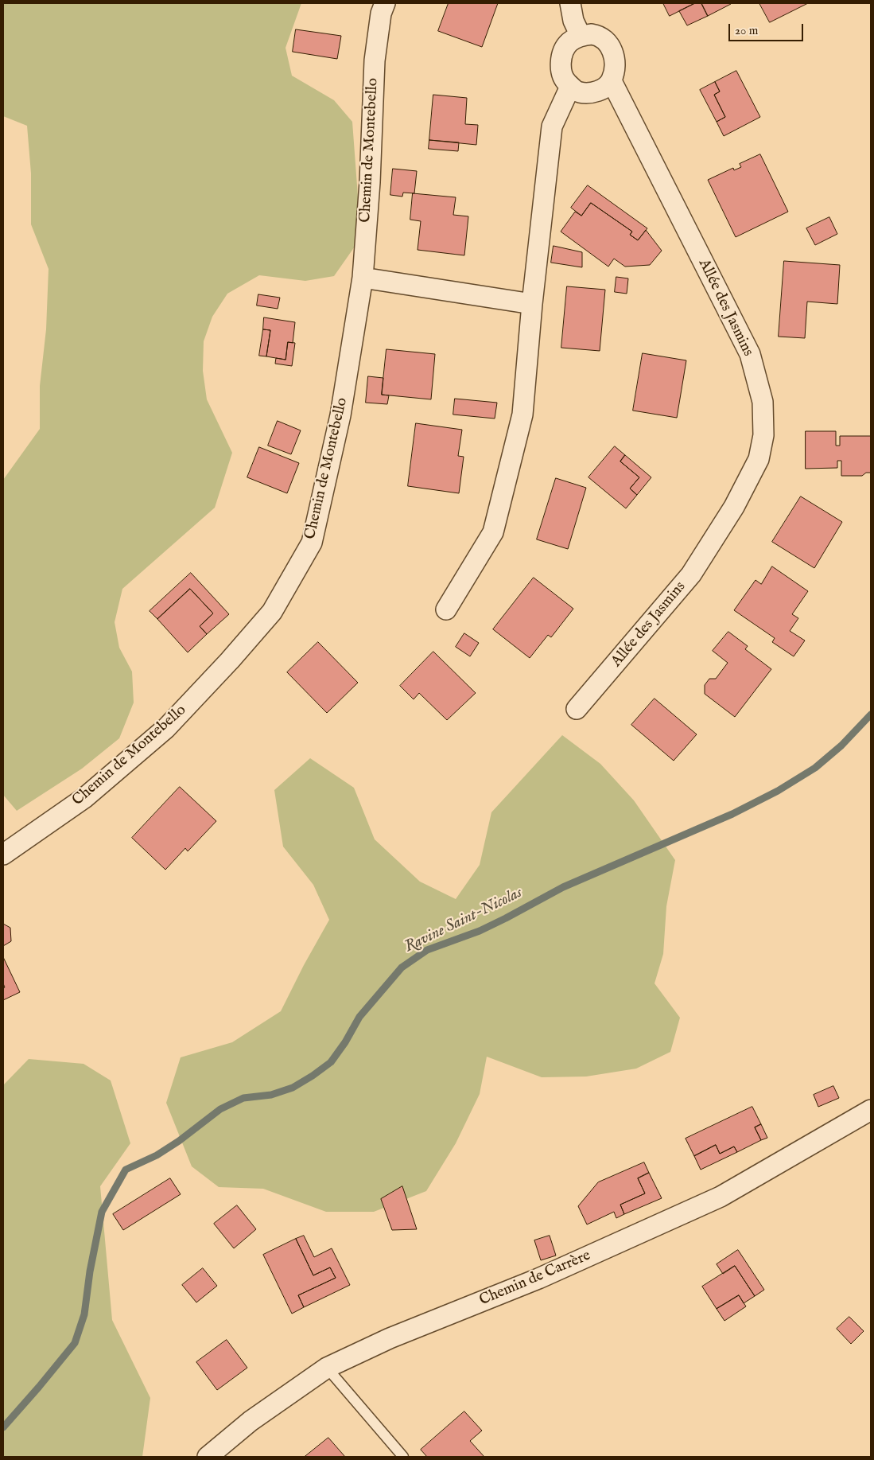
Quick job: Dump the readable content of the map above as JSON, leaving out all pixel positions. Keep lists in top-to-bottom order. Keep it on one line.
{"streets":{"street":["Chemin de Montebello","Allée des Jasmins","Chemin de Carrère"]},"water":["Ravine Saint-Nicolas"],"scale_bar":"20 m"}
